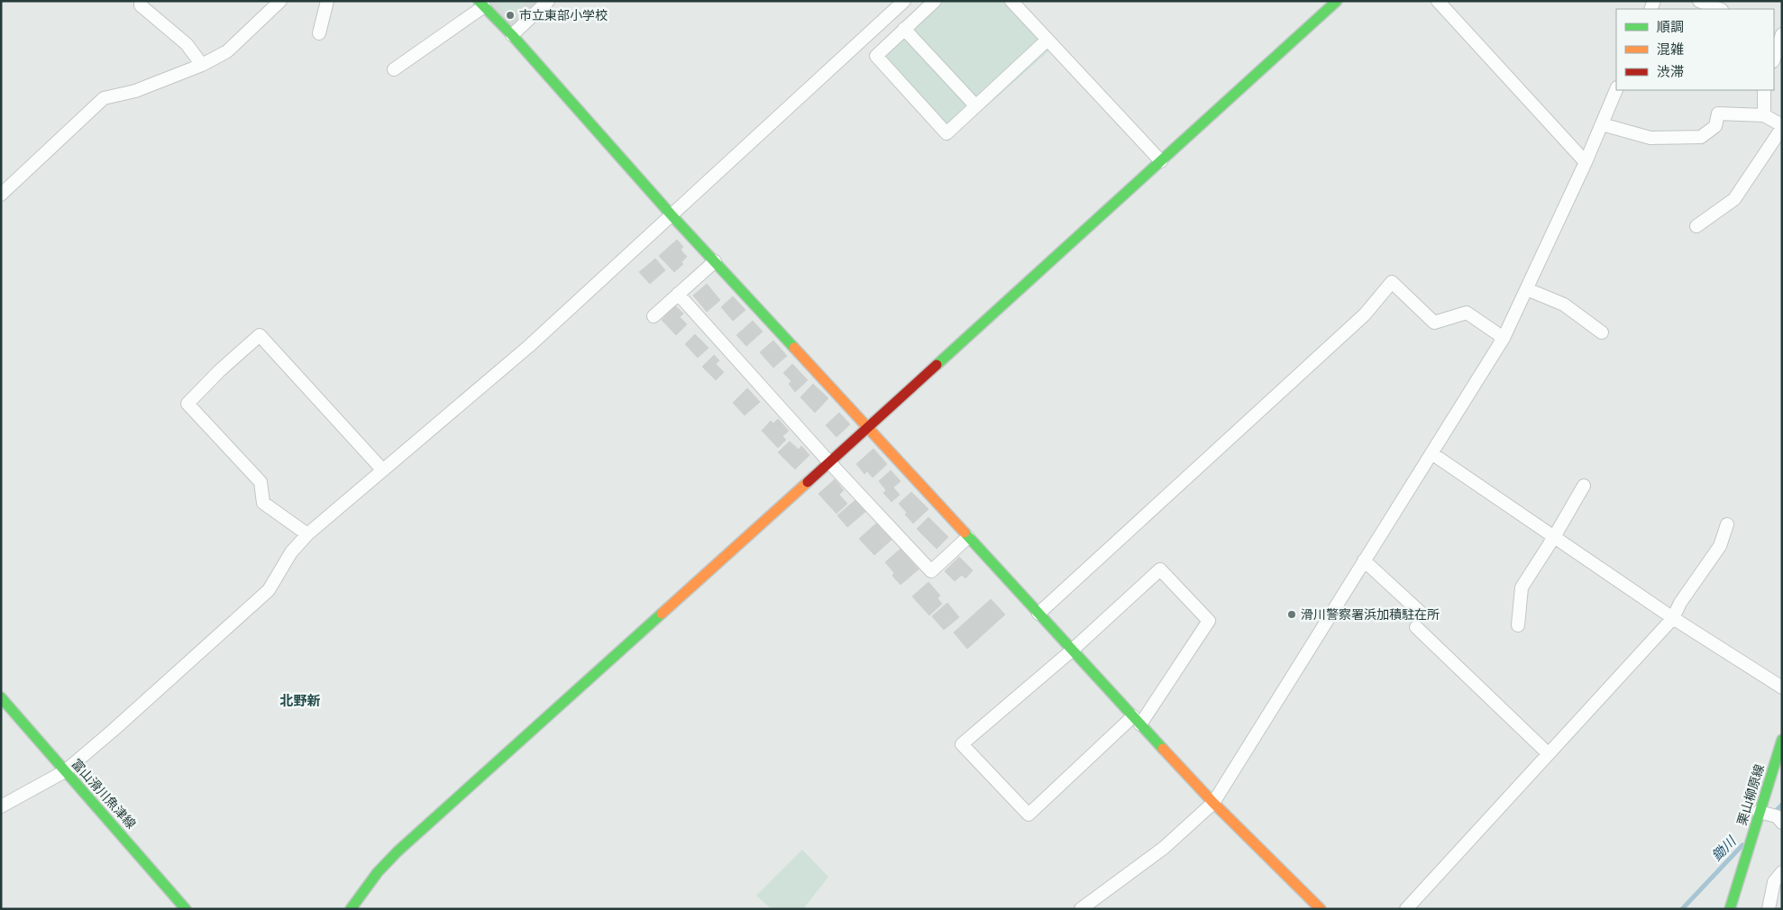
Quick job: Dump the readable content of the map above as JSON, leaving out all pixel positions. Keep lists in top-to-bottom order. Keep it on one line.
{"streets":{"street":["富山滑川魚津線","栗山柳原線"]},"districts":["北野新"],"water":["鋤川"],"places":["市立東部小学校","滑川警察署浜加積駐在所"],"legend":["順調","混雑","渋滞"]}
